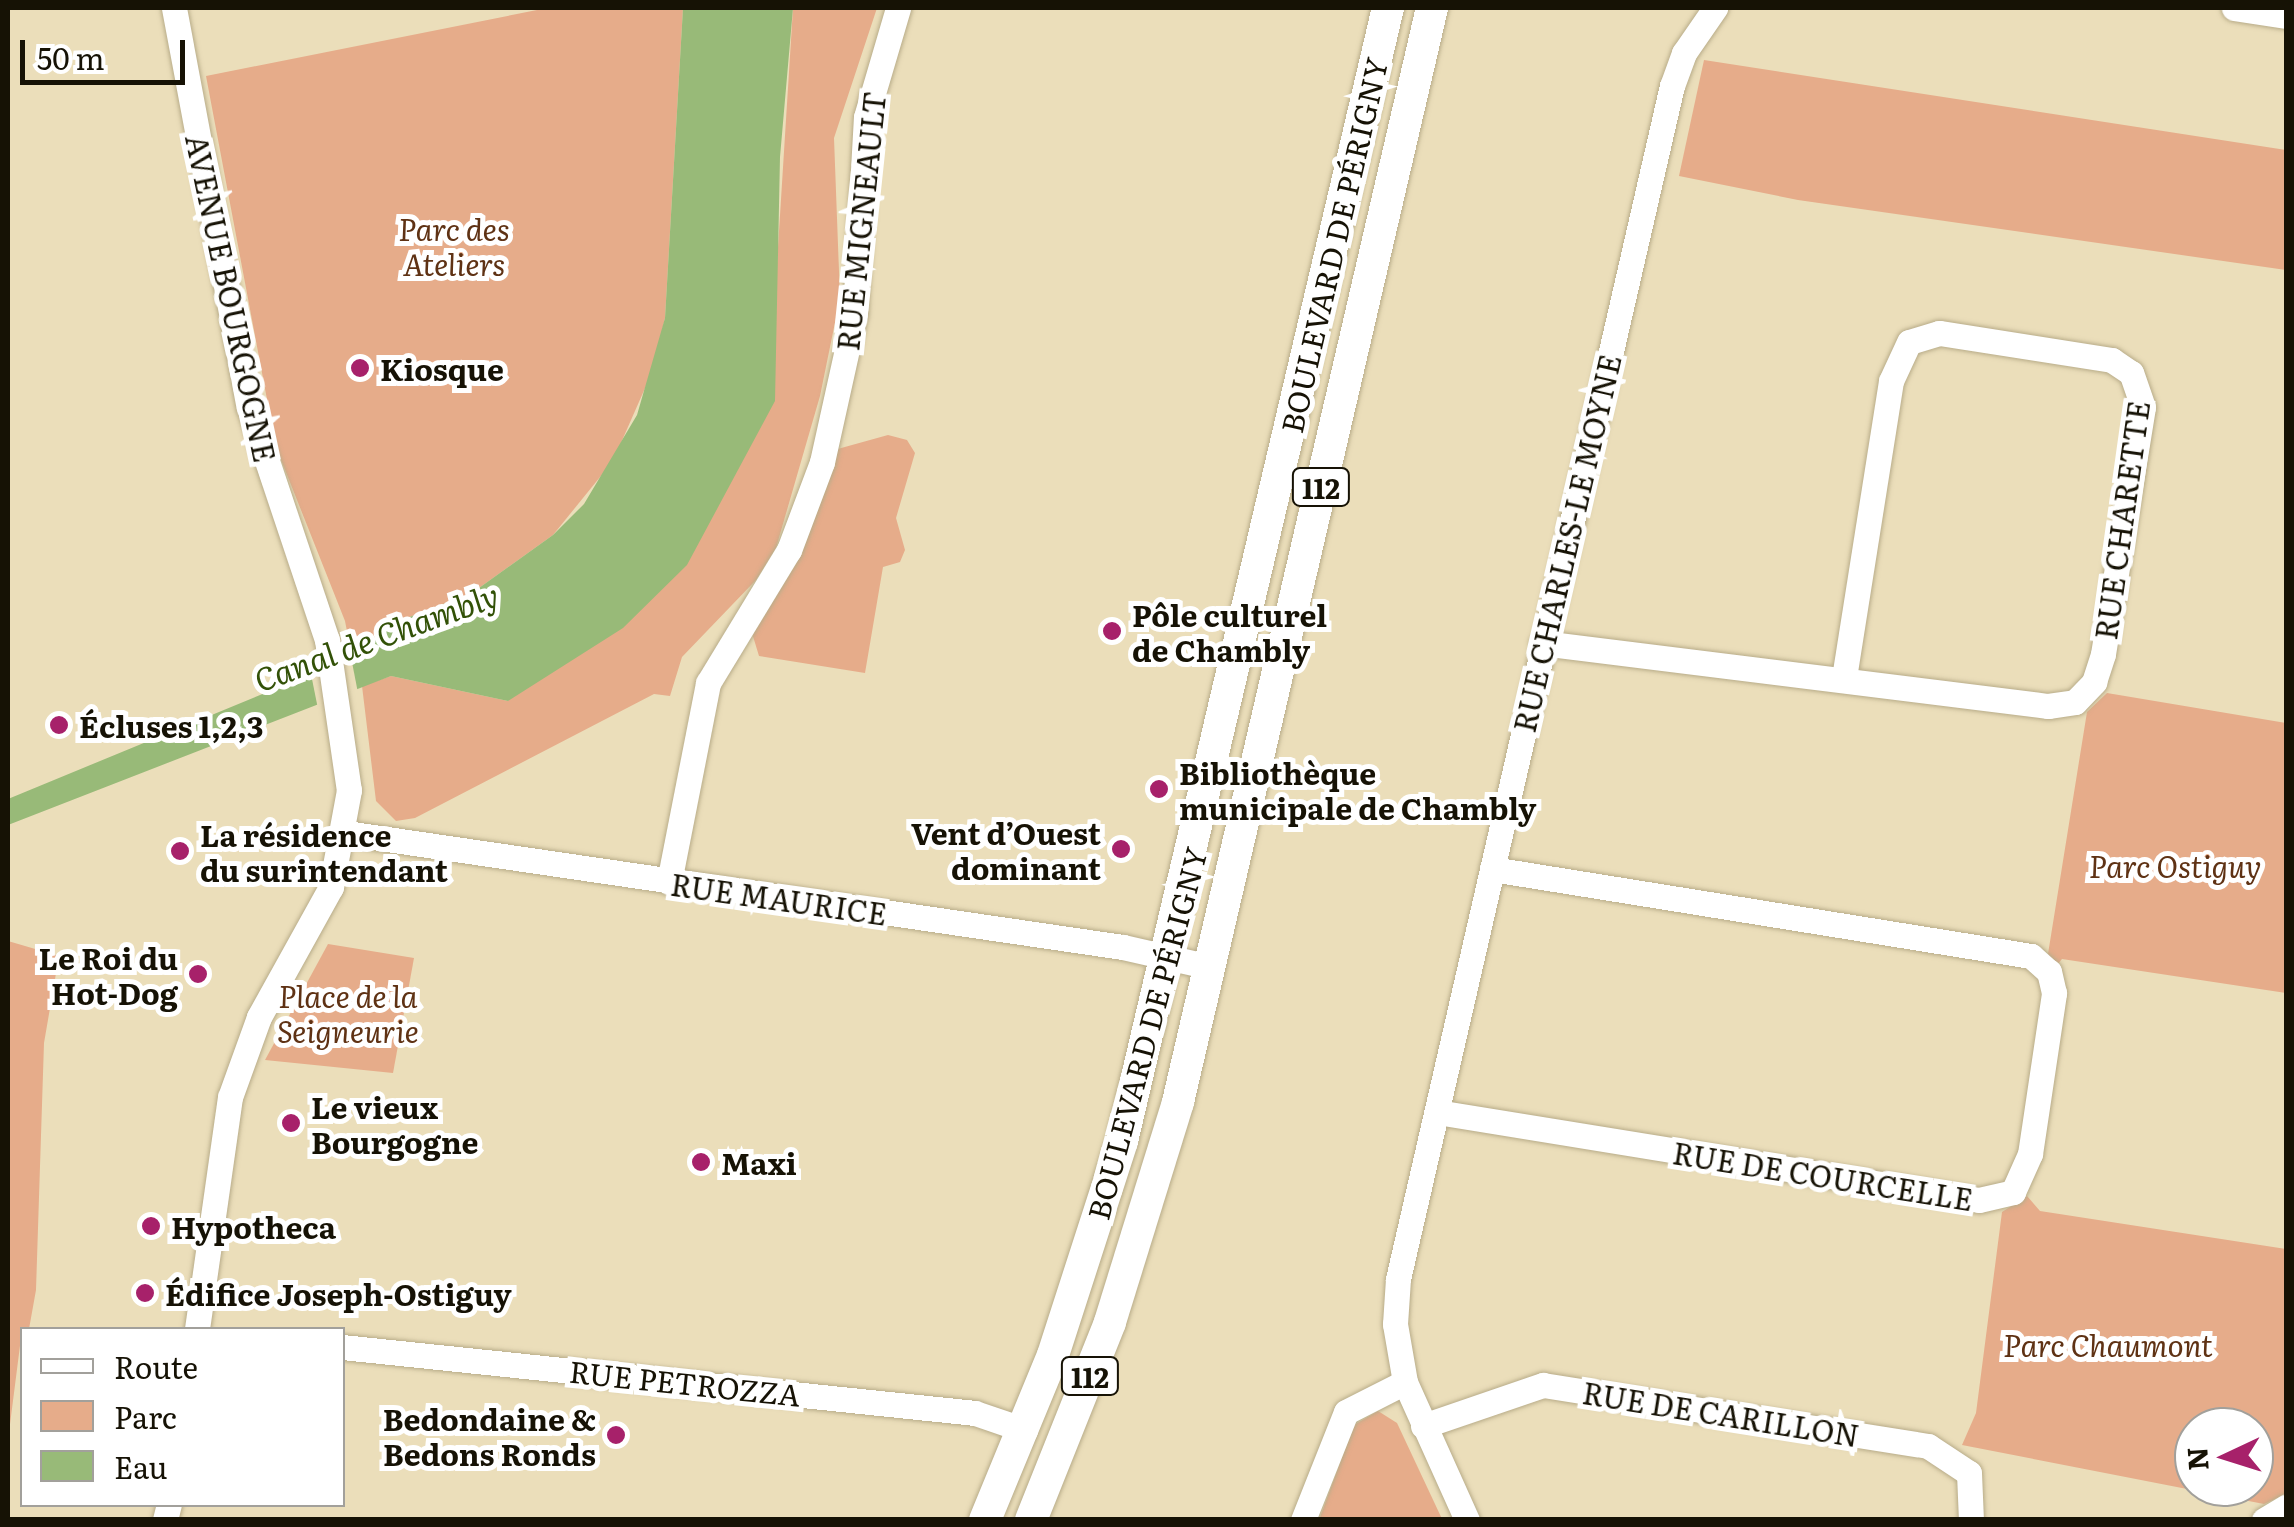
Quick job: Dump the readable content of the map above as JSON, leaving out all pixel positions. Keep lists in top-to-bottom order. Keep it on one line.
{"streets":{"main road":["BOULEVARD DE PÉRIGNY","112"],"street":["RUE MIGNEAULT","AVENUE BOURGOGNE","RUE CHARETTE","RUE CHARLES-LE MOYNE","RUE MAURICE","RUE DE COURCELLE","RUE PETROZZA","RUE DE CARILLON"]},"crossings":[["RUE MIGNEAULT","RUE MAURICE"],["BOULEVARD DE PÉRIGNY","RUE MAURICE"],["BOULEVARD DE PÉRIGNY","RUE PETROZZA"],["AVENUE BOURGOGNE","RUE MAURICE"],["RUE CHARETTE","RUE CHARLES-LE MOYNE"],["RUE CHARLES-LE MOYNE","RUE DE COURCELLE"],["RUE CHARLES-LE MOYNE","RUE DE CARILLON"]],"water":["Canal de Chambly"],"parks":["Parc des Ateliers","Parc Ostiguy","Place de la Seigneurie","Parc Chaumont"],"places":["Kiosque","Pôle culturel de Chambly","Écluses 1,2,3","Bibliothèque municipale de Chambly","Vent d’Ouest dominant","La résidence du surintendant","Le Roi du Hot-Dog","Le vieux Bourgogne","Maxi","Hypotheca","Édifice Joseph-Ostiguy","Bedondaine & Bedons Ronds"],"legend":["Route","Parc","Eau"],"scale_bar":"50 m","north":"left"}
